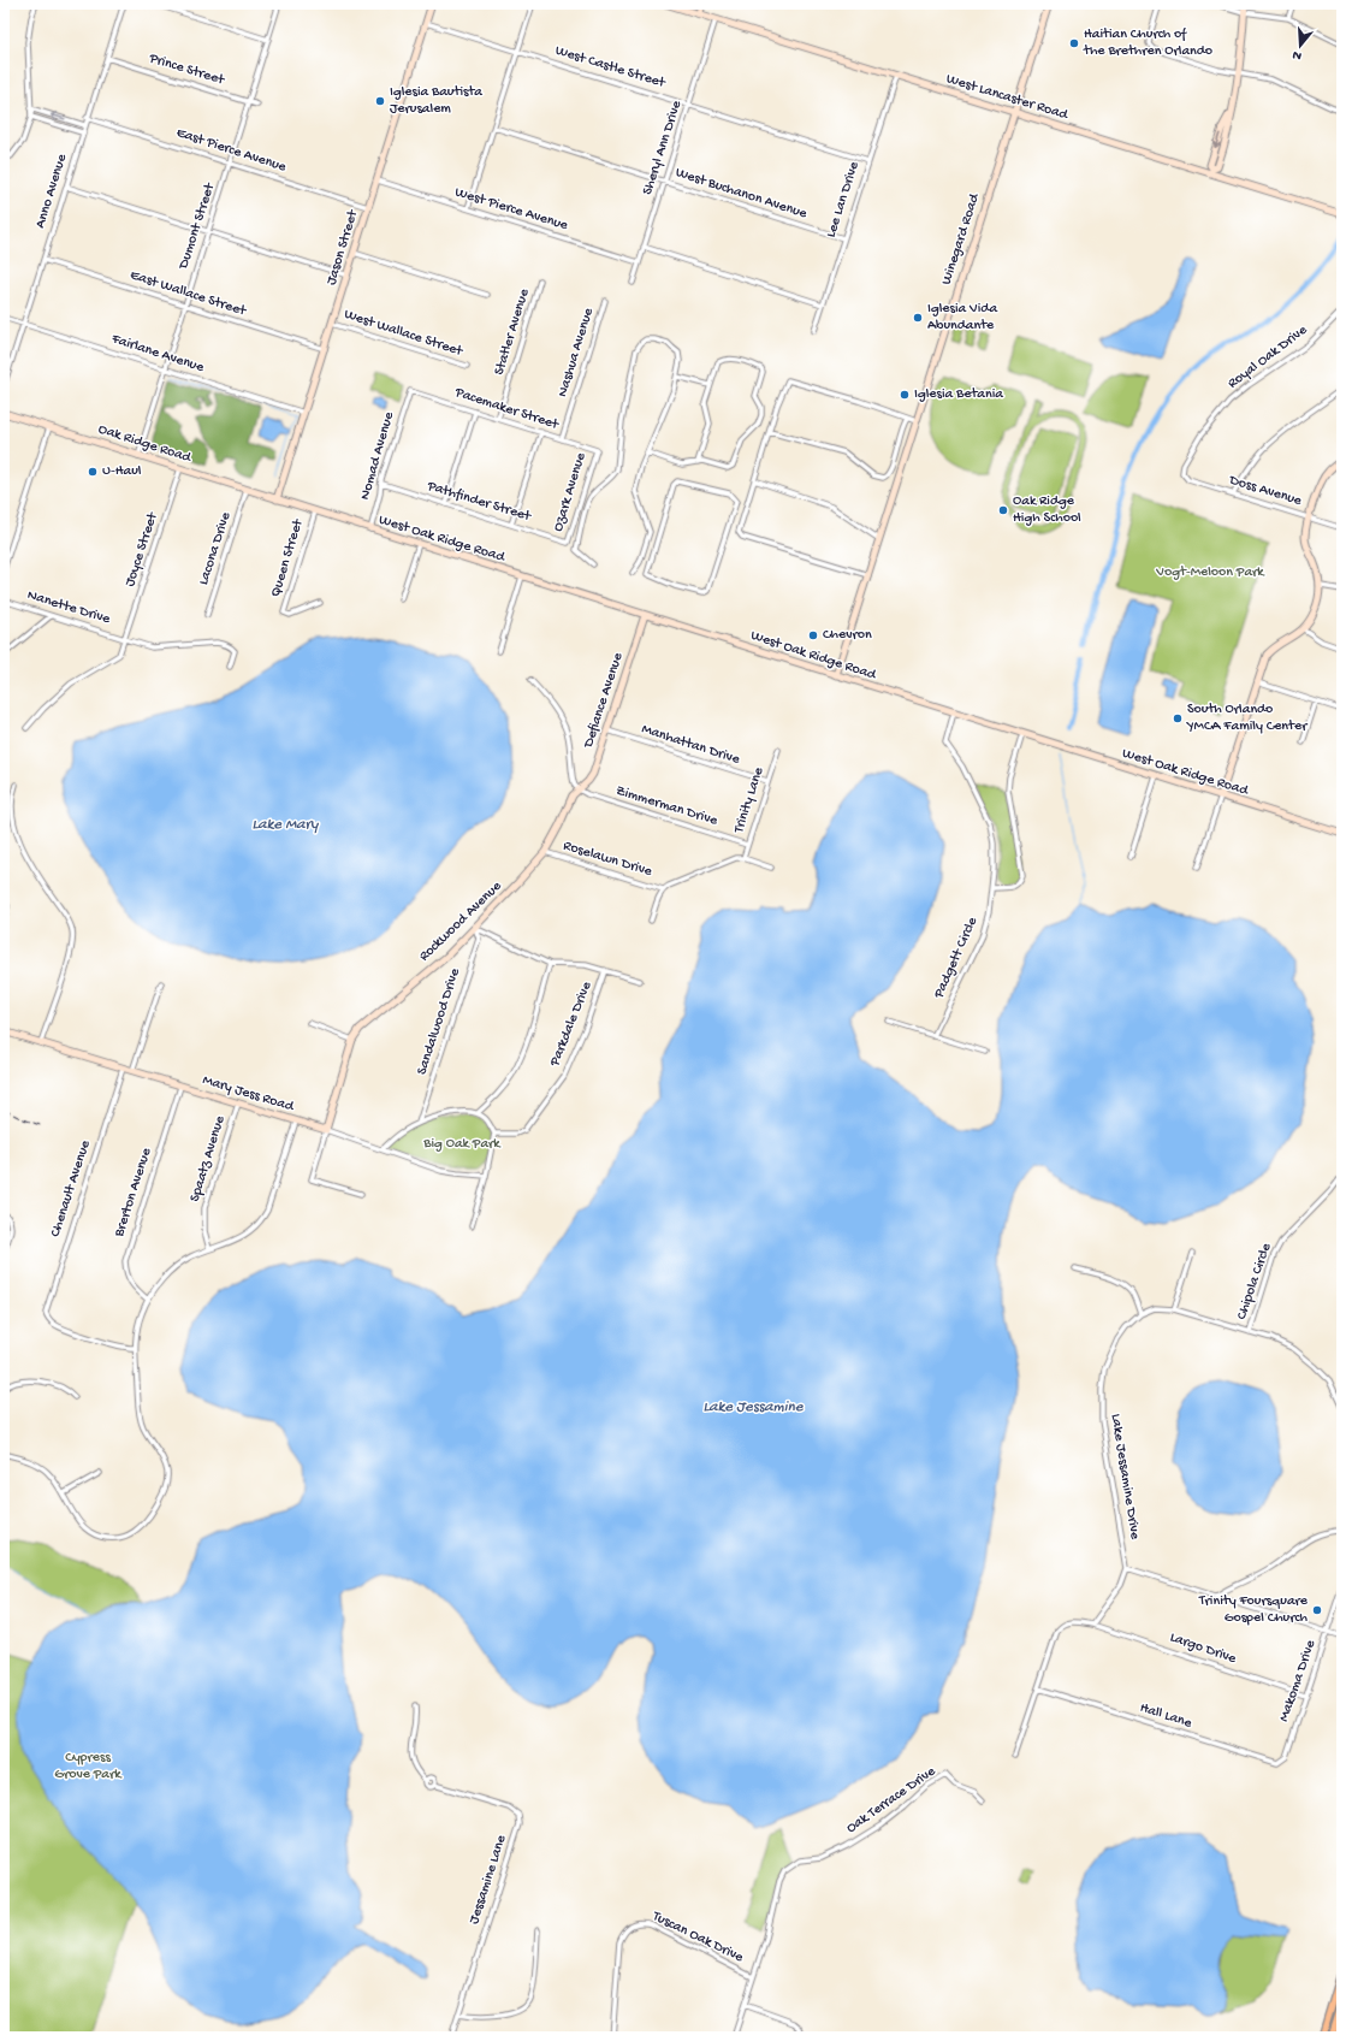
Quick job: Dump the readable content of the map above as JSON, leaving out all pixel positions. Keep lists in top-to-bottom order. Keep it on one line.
{"streets":{"street":["West Castle Street","Prince Street","West Lancaster Road","Sheryl Ann Drive","East Pierce Avenue","Anno Avenue","West Buchanon Avenue","Lee Lan Drive","West Pierce Avenue","Dumont Street","Winegard Road","Jason Street","East Wallace Street","Statler Avenue","West Wallace Street","Nashua Avenue","Fairlane Avenue","Royal Oak Drive","Pacemaker Street","Oak Ridge Road","Nomad Avenue","Doss Avenue","Ozark Avenue","Pathfinder Street","West Oak Ridge Road","Lacona Drive","Joyce Street","Queen Street","Nanette Drive","Defiance Avenue","Manhattan Drive","Trinity Lane","Zimmerman Drive","Roselawn Drive","Rockwood Avenue","Padgett Circle","Sandalwood Drive","Parkdale Drive","Mary Jess Road","Spaatz Avenue","Chenault Avenue","Brerton Avenue","Chipola Circle","Lake Jessamine Drive","Largo Drive","Makoma Drive","Hall Lane","Oak Terrace Drive","Jessamine Lane","Tuscan Oak Drive"]},"crossings":[["West Castle Street","Sheryl Ann Drive"],["West Castle Street","Lee Lan Drive"],["West Castle Street","Jason Street"],["Prince Street","Anno Avenue"],["Prince Street","Dumont Street"],["West Lancaster Road","Sheryl Ann Drive"],["West Lancaster Road","Lee Lan Drive"],["West Lancaster Road","Winegard Road"],["Sheryl Ann Drive","West Buchanon Avenue"],["Sheryl Ann Drive","West Pierce Avenue"],["East Pierce Avenue","Anno Avenue"],["East Pierce Avenue","Dumont Street"],["East Pierce Avenue","Jason Street"],["Anno Avenue","East Wallace Street"],["Anno Avenue","Fairlane Avenue"],["West Buchanon Avenue","Lee Lan Drive"],["West Pierce Avenue","Jason Street"],["Dumont Street","East Wallace Street"],["Dumont Street","Fairlane Avenue"],["Dumont Street","Oak Ridge Road"],["Winegard Road","West Oak Ridge Road"],["Jason Street","East Wallace Street"],["Jason Street","West Wallace Street"],["Jason Street","Fairlane Avenue"],["Jason Street","Oak Ridge Road"],["Jason Street","West Oak Ridge Road"],["Statler Avenue","Pacemaker Street"],["Nashua Avenue","Pacemaker Street"],["Royal Oak Drive","Doss Avenue"],["Pacemaker Street","Nomad Avenue"],["Pacemaker Street","Ozark Avenue"],["Oak Ridge Road","West Oak Ridge Road"],["Oak Ridge Road","Lacona Drive"],["Oak Ridge Road","Joyce Street"],["Nomad Avenue","Pathfinder Street"],["Nomad Avenue","West Oak Ridge Road"],["Ozark Avenue","Pathfinder Street"],["West Oak Ridge Road","Queen Street"],["West Oak Ridge Road","Defiance Avenue"],["West Oak Ridge Road","Padgett Circle"],["Joyce Street","Nanette Drive"],["Defiance Avenue","Manhattan Drive"],["Defiance Avenue","Zimmerman Drive"],["Defiance Avenue","Rockwood Avenue"],["Manhattan Drive","Trinity Lane"],["Trinity Lane","Zimmerman Drive"],["Zimmerman Drive","Rockwood Avenue"],["Roselawn Drive","Rockwood Avenue"],["Rockwood Avenue","Sandalwood Drive"],["Rockwood Avenue","Mary Jess Road"],["Mary Jess Road","Spaatz Avenue"],["Mary Jess Road","Chenault Avenue"],["Mary Jess Road","Brerton Avenue"],["Largo Drive","Makoma Drive"],["Makoma Drive","Hall Lane"],["Oak Terrace Drive","Tuscan Oak Drive"]],"water":["Lake Mary","Lake Jessamine"],"parks":["Vogt-Meloon Park","Big Oak Park","Cypress Grove Park"],"places":["Haitian Church of the Brethren Orlando","Iglesia Bautista Jerusalem","Iglesia Vida Abundante","Iglesia Betania","U-Haul","Oak Ridge High School","Chevron","South Orlando YMCA Family Center","Trinity Foursquare Gospel Church"],"north":"bottom"}
